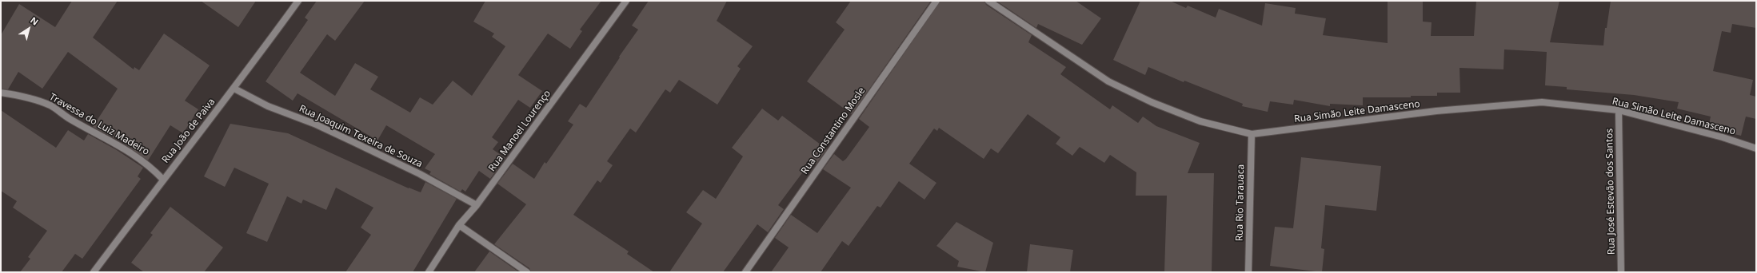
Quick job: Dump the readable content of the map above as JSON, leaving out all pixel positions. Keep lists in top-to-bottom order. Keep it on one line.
{"streets":{"street":["Rua Simão Leite Damasceno","Travessa do Luiz Madeiro","Rua João de Paiva","Rua Manoel Lourenço","Rua Constantino Mosle","Rua Joaquim Texeira de Souza","Rua José Estevão dos Santos","Rua Rio Tarauaca"]},"crossings":[["Rua Simão Leite Damasceno","Rua José Estevão dos Santos"],["Rua Simão Leite Damasceno","Rua Rio Tarauaca"],["Travessa do Luiz Madeiro","Rua João de Paiva"],["Rua João de Paiva","Rua Joaquim Texeira de Souza"],["Rua Manoel Lourenço","Rua Joaquim Texeira de Souza"]],"north":"top right"}
